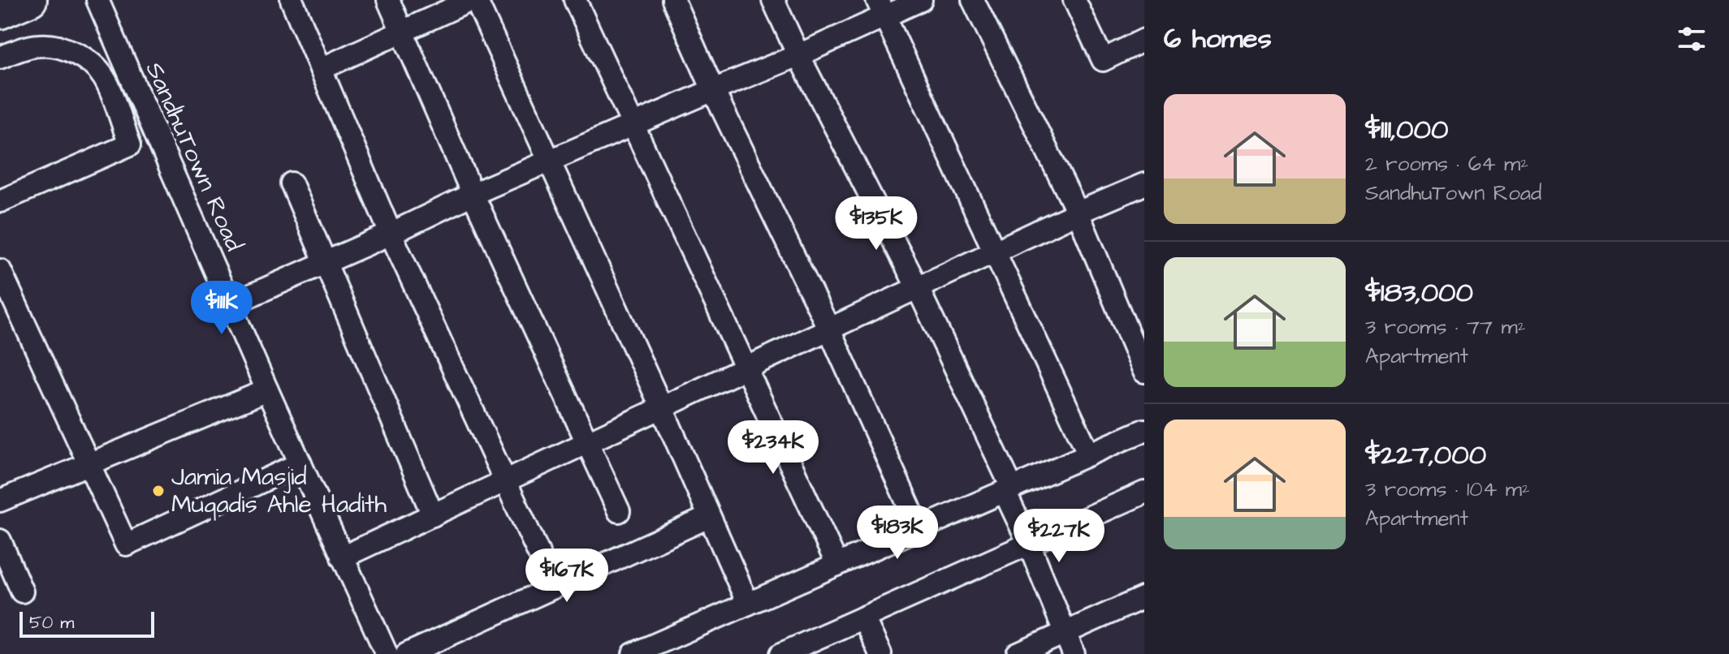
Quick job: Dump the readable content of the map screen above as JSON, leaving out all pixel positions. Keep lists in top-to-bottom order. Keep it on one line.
{"streets":{"street":["SandhuTown Road"]},"places":["Jamia Masjid Muqadis Ahle Hadith"],"scale_bar":"50 m","page":{"heading":"6 homes","list":[{"name":"$111,000","note":"2 rooms · 64 m² · SandhuTown Road"},{"name":"$183,000","note":"3 rooms · 77 m² · Apartment"},{"name":"$227,000","note":"3 rooms · 104 m² · Apartment"}],"price":["$135K","$111K","$234K","$183K","$227K","$167K"],"scale":"50 m"}}
